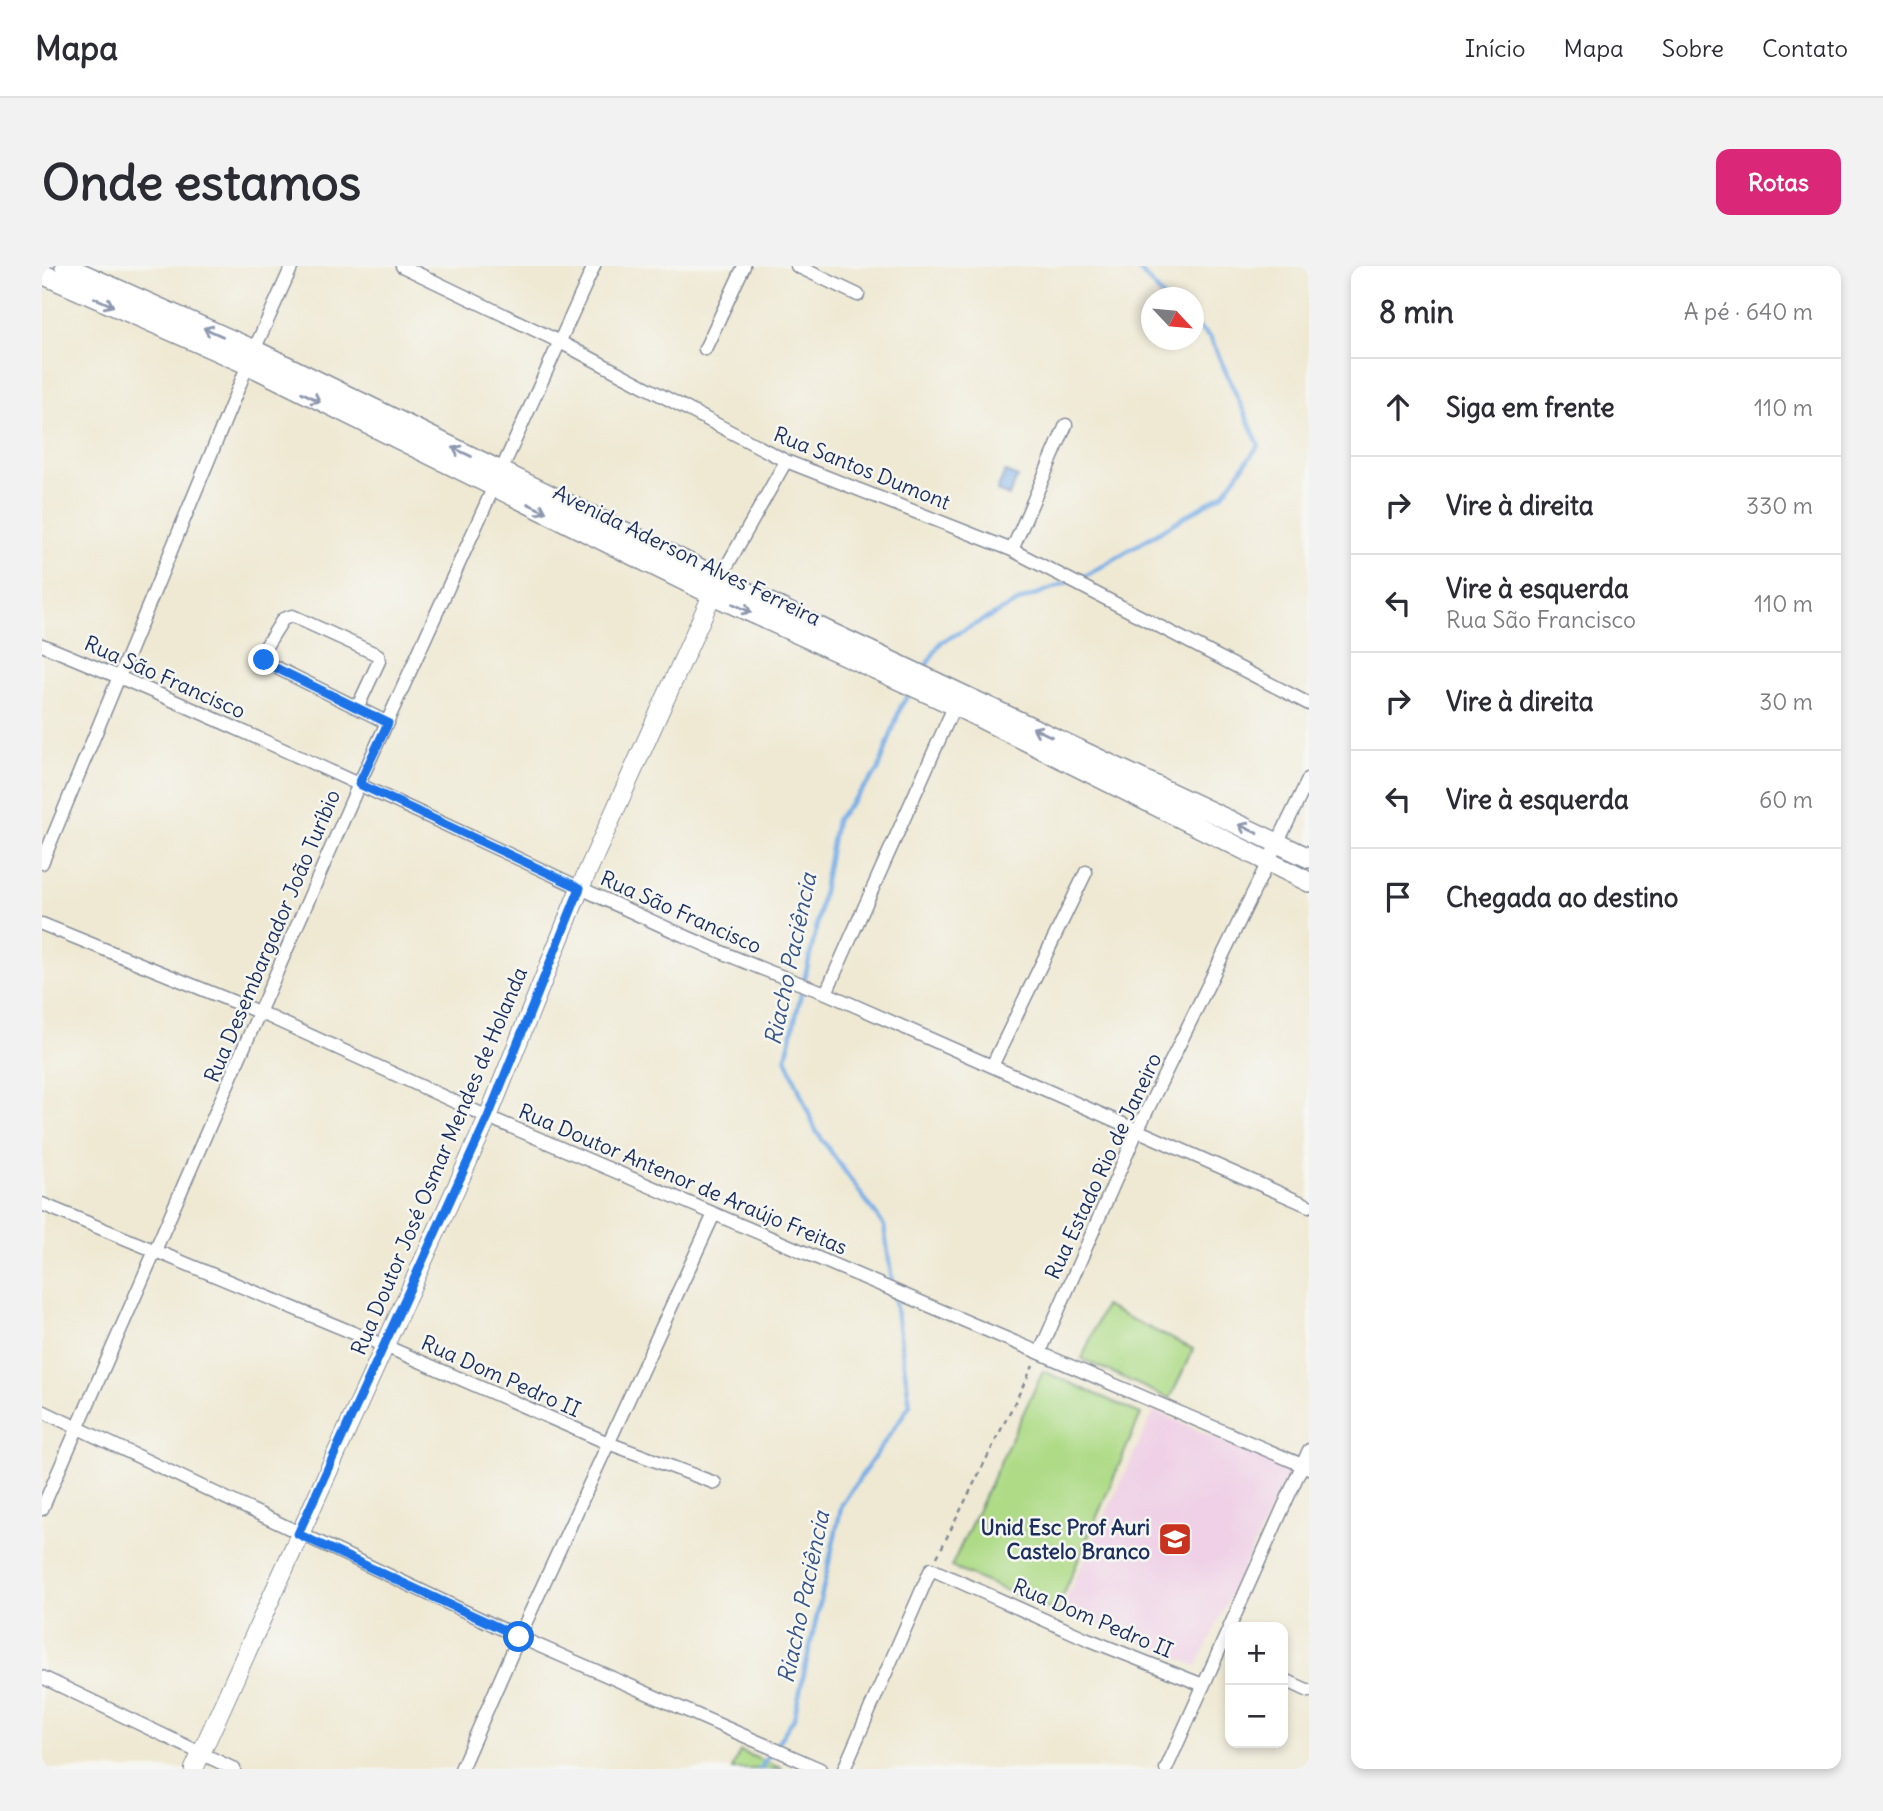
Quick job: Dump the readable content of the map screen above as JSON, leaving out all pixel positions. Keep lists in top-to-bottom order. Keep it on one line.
{"streets":{"main road":["Avenida Aderson Alves Ferreira"],"street":["Rua Santos Dumont","Rua São Francisco","Rua Desembargador João Turíbio","Rua Doutor José Osmar Mendes de Holanda","Rua Estado Rio de Janeiro","Rua Doutor Antenor de Araújo Freitas","Rua Dom Pedro II"]},"crossings":[["Rua Santos Dumont","Rua Desembargador João Turíbio"],["Rua Santos Dumont","Rua Doutor José Osmar Mendes de Holanda"],["Avenida Aderson Alves Ferreira","Rua Desembargador João Turíbio"],["Avenida Aderson Alves Ferreira","Rua Doutor José Osmar Mendes de Holanda"],["Avenida Aderson Alves Ferreira","Rua Estado Rio de Janeiro"],["Rua São Francisco","Rua Desembargador João Turíbio"],["Rua São Francisco","Rua Doutor José Osmar Mendes de Holanda"],["Rua São Francisco","Rua Estado Rio de Janeiro"],["Rua Desembargador João Turíbio","Rua Doutor Antenor de Araújo Freitas"],["Rua Desembargador João Turíbio","Rua Dom Pedro II"],["Rua Doutor José Osmar Mendes de Holanda","Rua Doutor Antenor de Araújo Freitas"],["Rua Doutor José Osmar Mendes de Holanda","Rua Dom Pedro II"],["Rua Estado Rio de Janeiro","Rua Doutor Antenor de Araújo Freitas"]],"water":["Riacho Paciência"],"places":{"school or university":["Unid Esc Prof Auri Castelo Branco"]},"north":"bottom right","page":{"header":"Mapa","nav":["Início","Mapa","Sobre","Contato"],"buttons":"Rotas","title":"Onde estamos","heading":["8 min","A pé · 640 m"],"list":[["Siga em frente","110 m"],["Vire à direita","330 m"],["Vire à esquerda","Rua São Francisco","110 m"],["Vire à direita","30 m"],["Vire à esquerda","60 m"],"Chegada ao destino"],"map_buttons":["+","−"]}}
